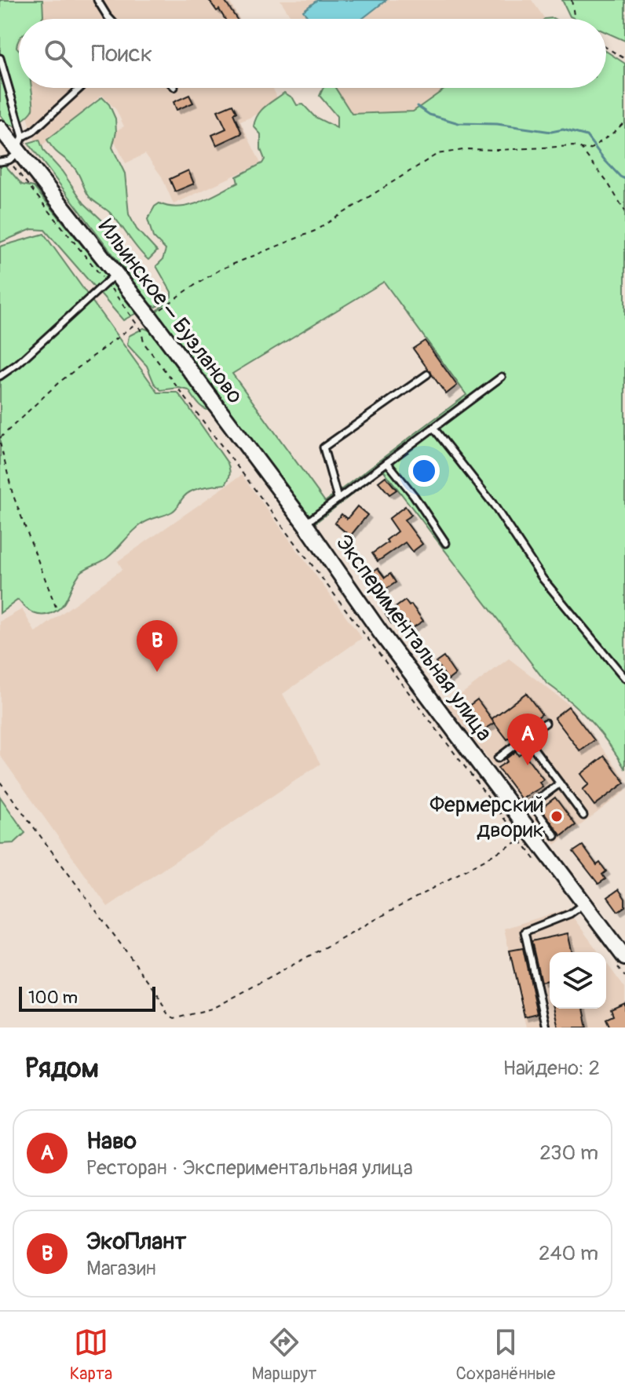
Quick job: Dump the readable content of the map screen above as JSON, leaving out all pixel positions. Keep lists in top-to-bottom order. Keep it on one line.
{"streets":{"street":["Ильинское – Бузланово","Экспериментальная улица"]},"crossings":[["Ильинское – Бузланово","Экспериментальная улица"]],"places":["Фермерский дворик"],"scale_bar":"100 m","page":{"search":"Поиск","pins":["B","A"],"scale":"100 m","heading":["Рядом","Найдено: 2"],"list":[{"mark":"A","name":"Наво","note":"Ресторан · Экспериментальная улица","value":"230 m"},{"mark":"B","name":"ЭкоПлант","note":"Магазин","value":"240 m"}],"nav":["Карта","Маршрут","Сохранённые"]}}
